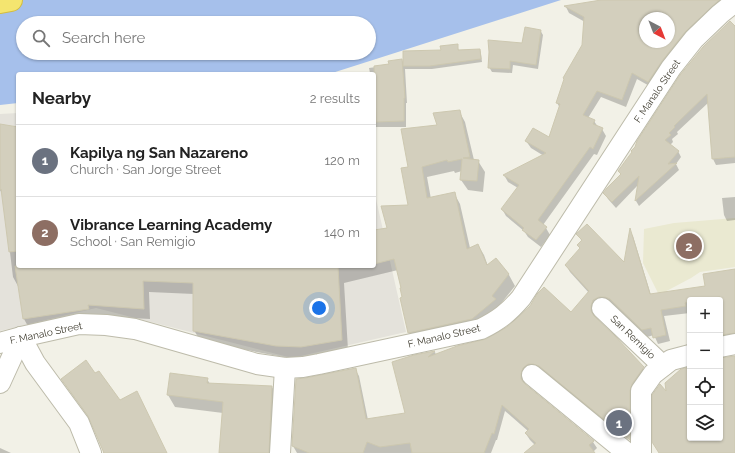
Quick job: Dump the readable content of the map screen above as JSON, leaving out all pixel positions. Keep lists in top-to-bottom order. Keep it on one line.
{"streets":{"street":["F. Manalo Street","San Remigio"]},"north":"bottom right","page":{"search":"Search here","heading":["Nearby","2 results"],"list":[{"mark":"1","name":"Kapilya ng San Nazareno","note":"Church · San Jorge Street","value":"120 m"},{"mark":"2","name":"Vibrance Learning Academy","note":"School · San Remigio","value":"140 m"}],"pins":["2","1"],"map_buttons":["+","−"]}}
